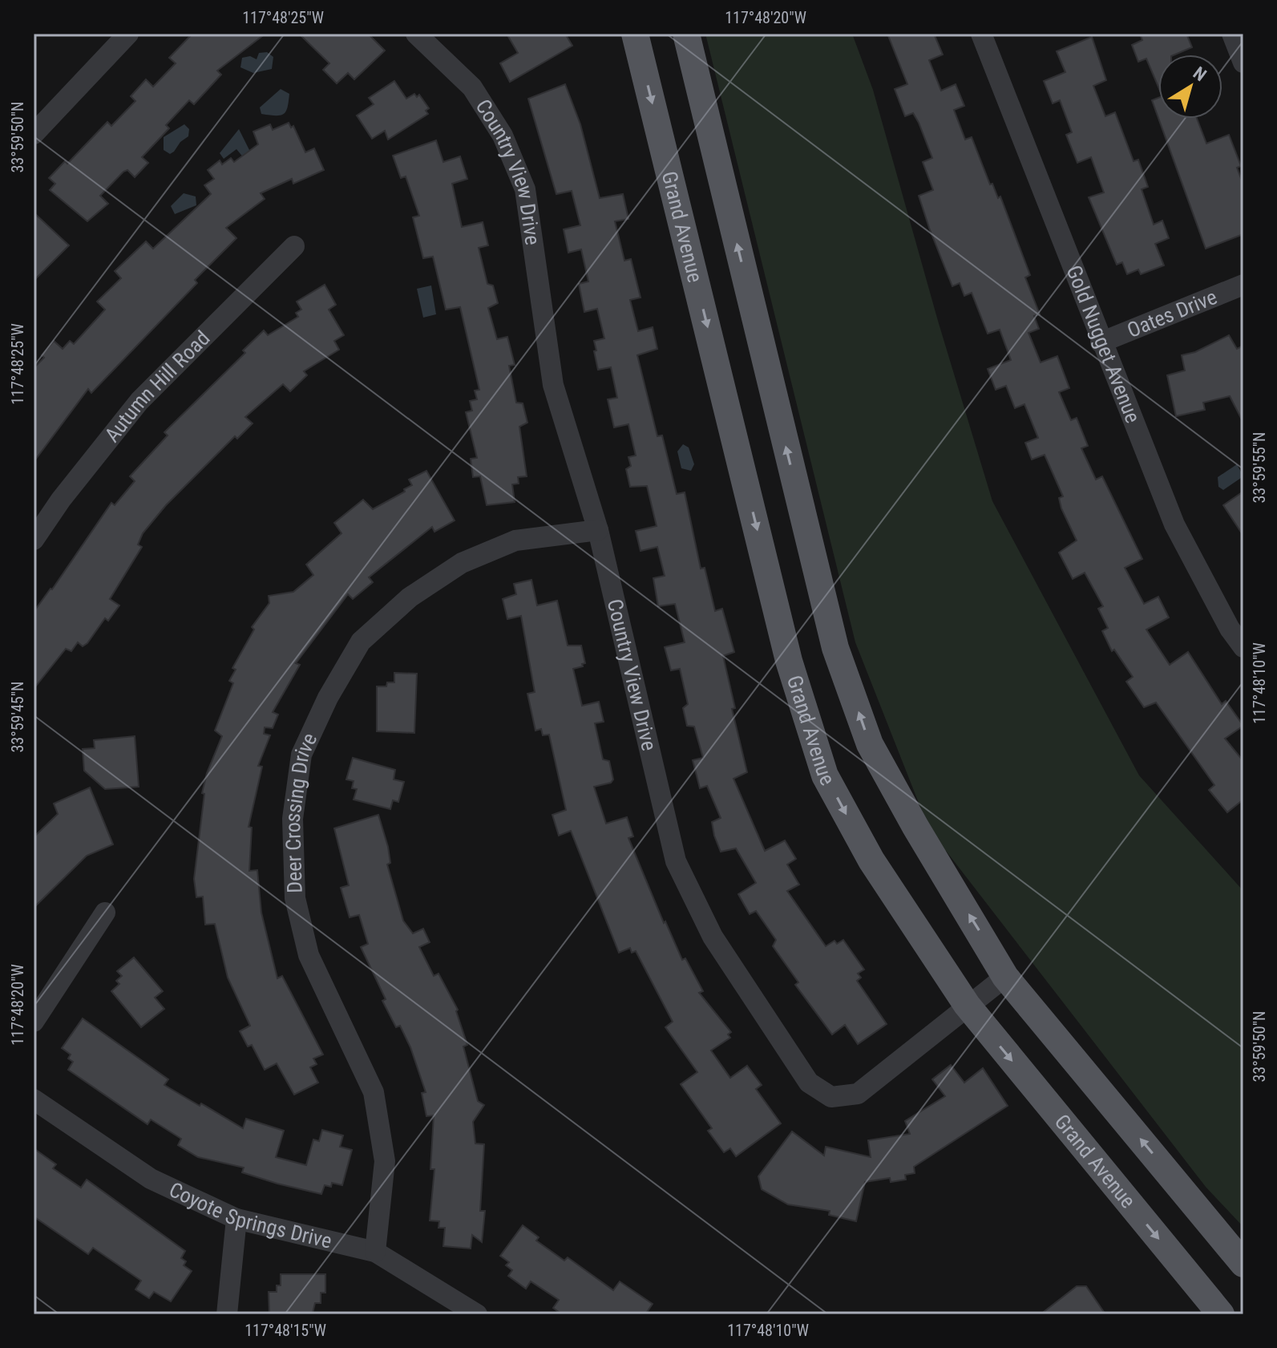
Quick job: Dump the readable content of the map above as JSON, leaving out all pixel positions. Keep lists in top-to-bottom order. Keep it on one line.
{"streets":{"main road":["Grand Avenue"],"street":["Country View Drive","Oates Drive","Gold Nugget Avenue","Autumn Hill Road","Deer Crossing Drive","Coyote Springs Drive"]},"crossings":[["Country View Drive","Grand Avenue"],["Country View Drive","Deer Crossing Drive"],["Oates Drive","Gold Nugget Avenue"],["Deer Crossing Drive","Coyote Springs Drive"]],"north":"top right","coordinates":["117°48'25\"W","117°48'20\"W","33°59'50\"N","33°59'55\"N","117°48'10\"W","33°59'45\"N","117°48'15\"W"]}
